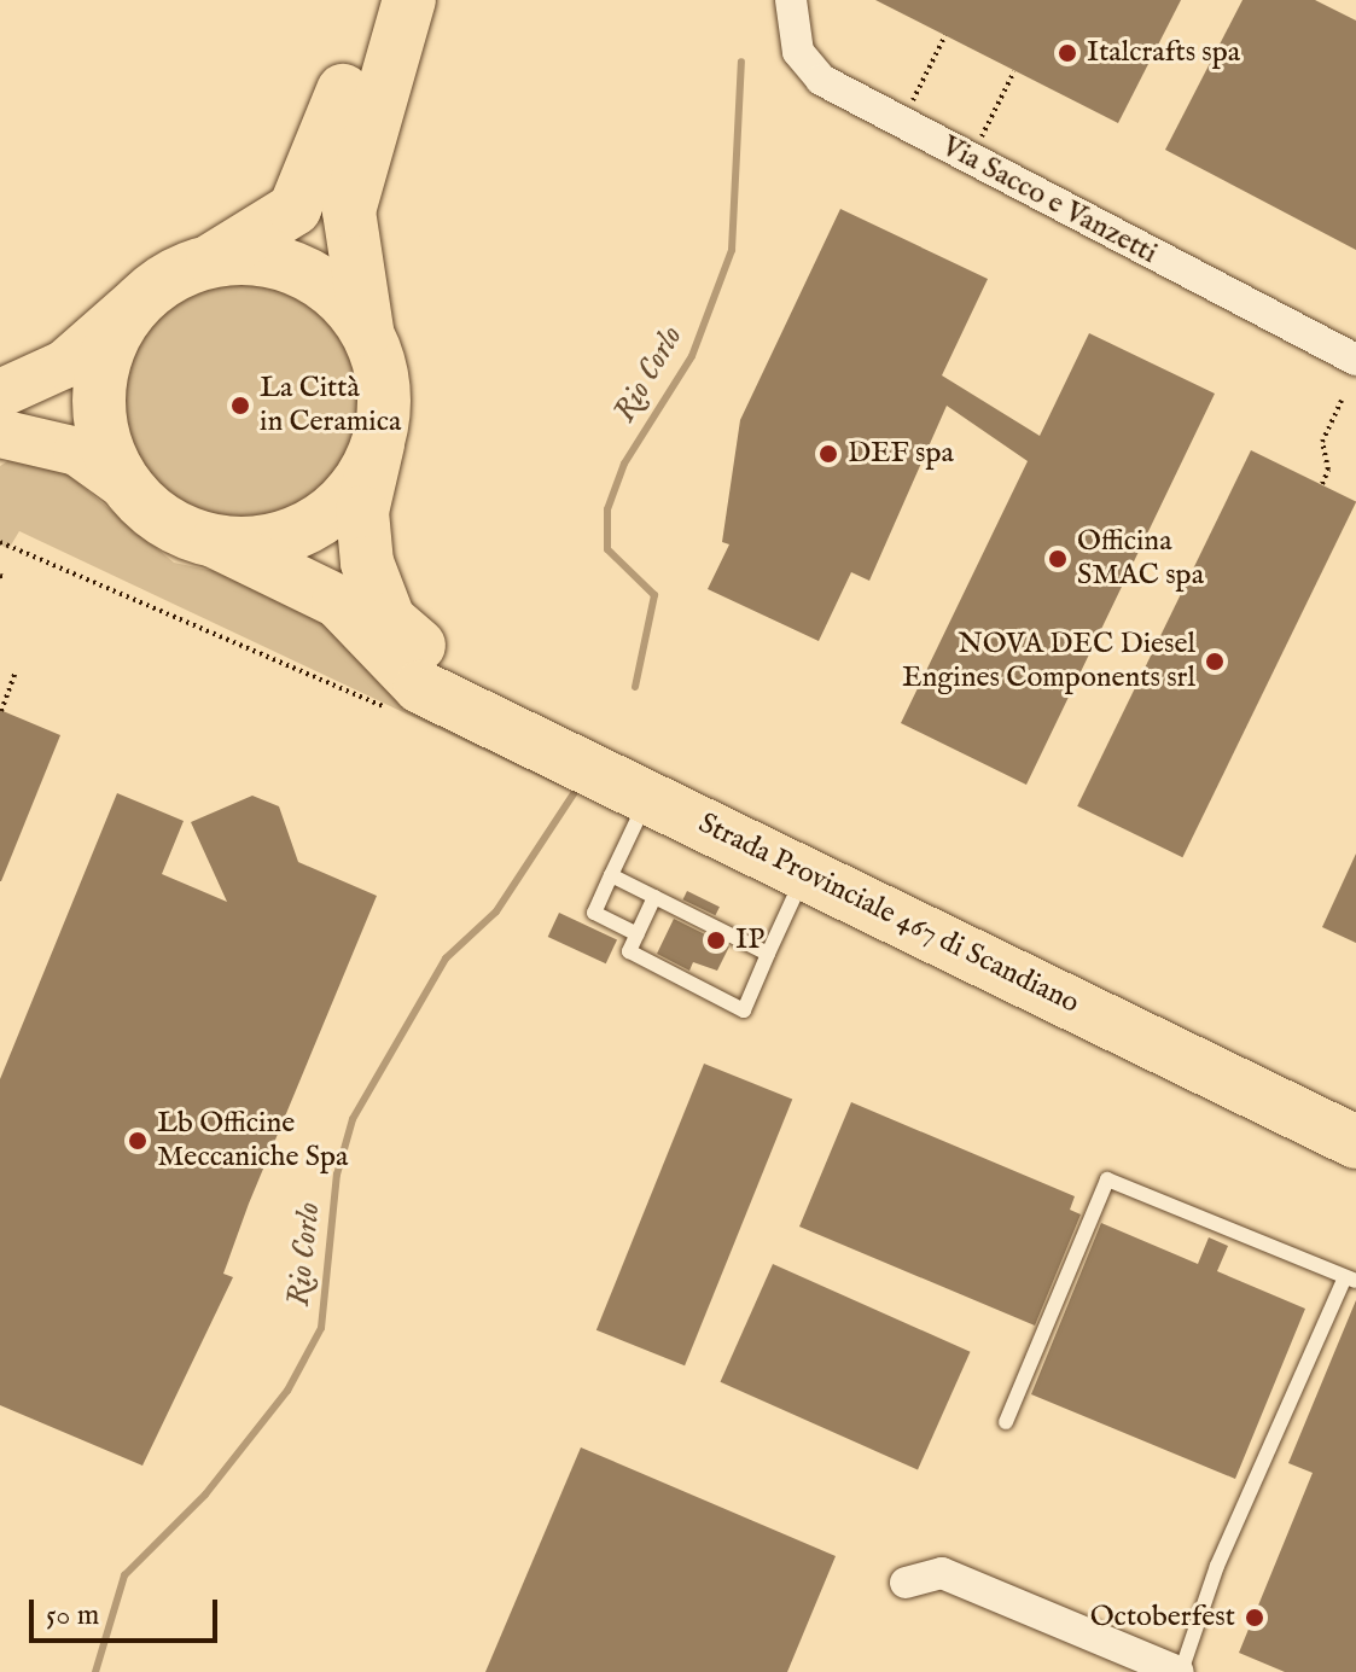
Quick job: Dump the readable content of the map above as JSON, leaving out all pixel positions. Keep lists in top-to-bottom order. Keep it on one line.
{"streets":{"highway":["Strada Provinciale 467 di Scandiano"],"street":["Via Sacco e Vanzetti"]},"water":["Rio Corlo"],"places":["Italcrafts spa","La Città in Ceramica","DEF spa","Officina SMAC spa","NOVA DEC Diesel Engines Components srl","IP","Lb Officine Meccaniche Spa","Octoberfest"],"scale_bar":"50 m"}
